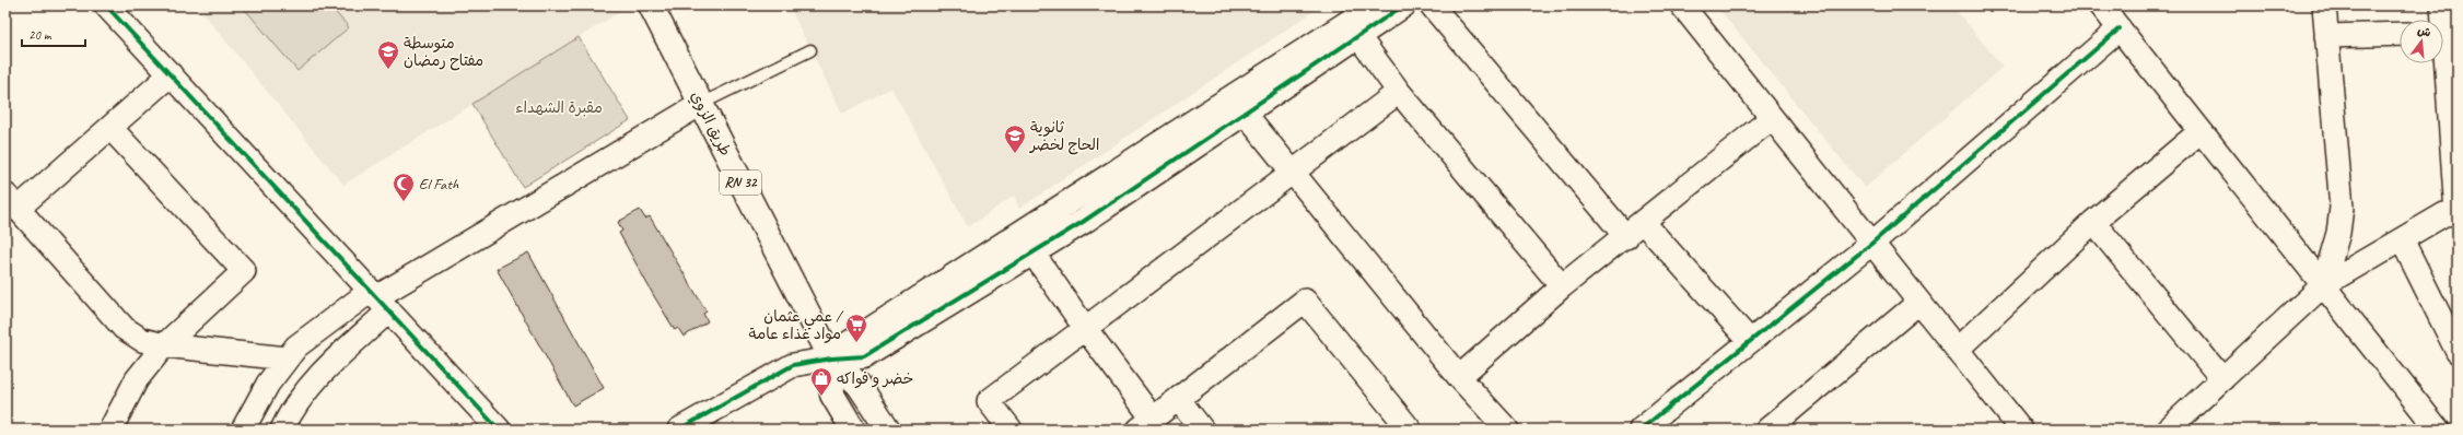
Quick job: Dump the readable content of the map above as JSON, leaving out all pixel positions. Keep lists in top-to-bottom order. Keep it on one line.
{"streets":{"street":["طريق الزوي","RN 32"]},"parks":["مقبرة الشهداء"],"places":{"school or university":["متوسطة مفتاح رمضان","ثانوية الحاج لخضر"],"mosque":["El Fath"],"supermarket":["عمي عثمان / مواد غذاء عامة"],"shop":["خضر و فواكه"]},"scale_bar":"20 m","north":"top"}
